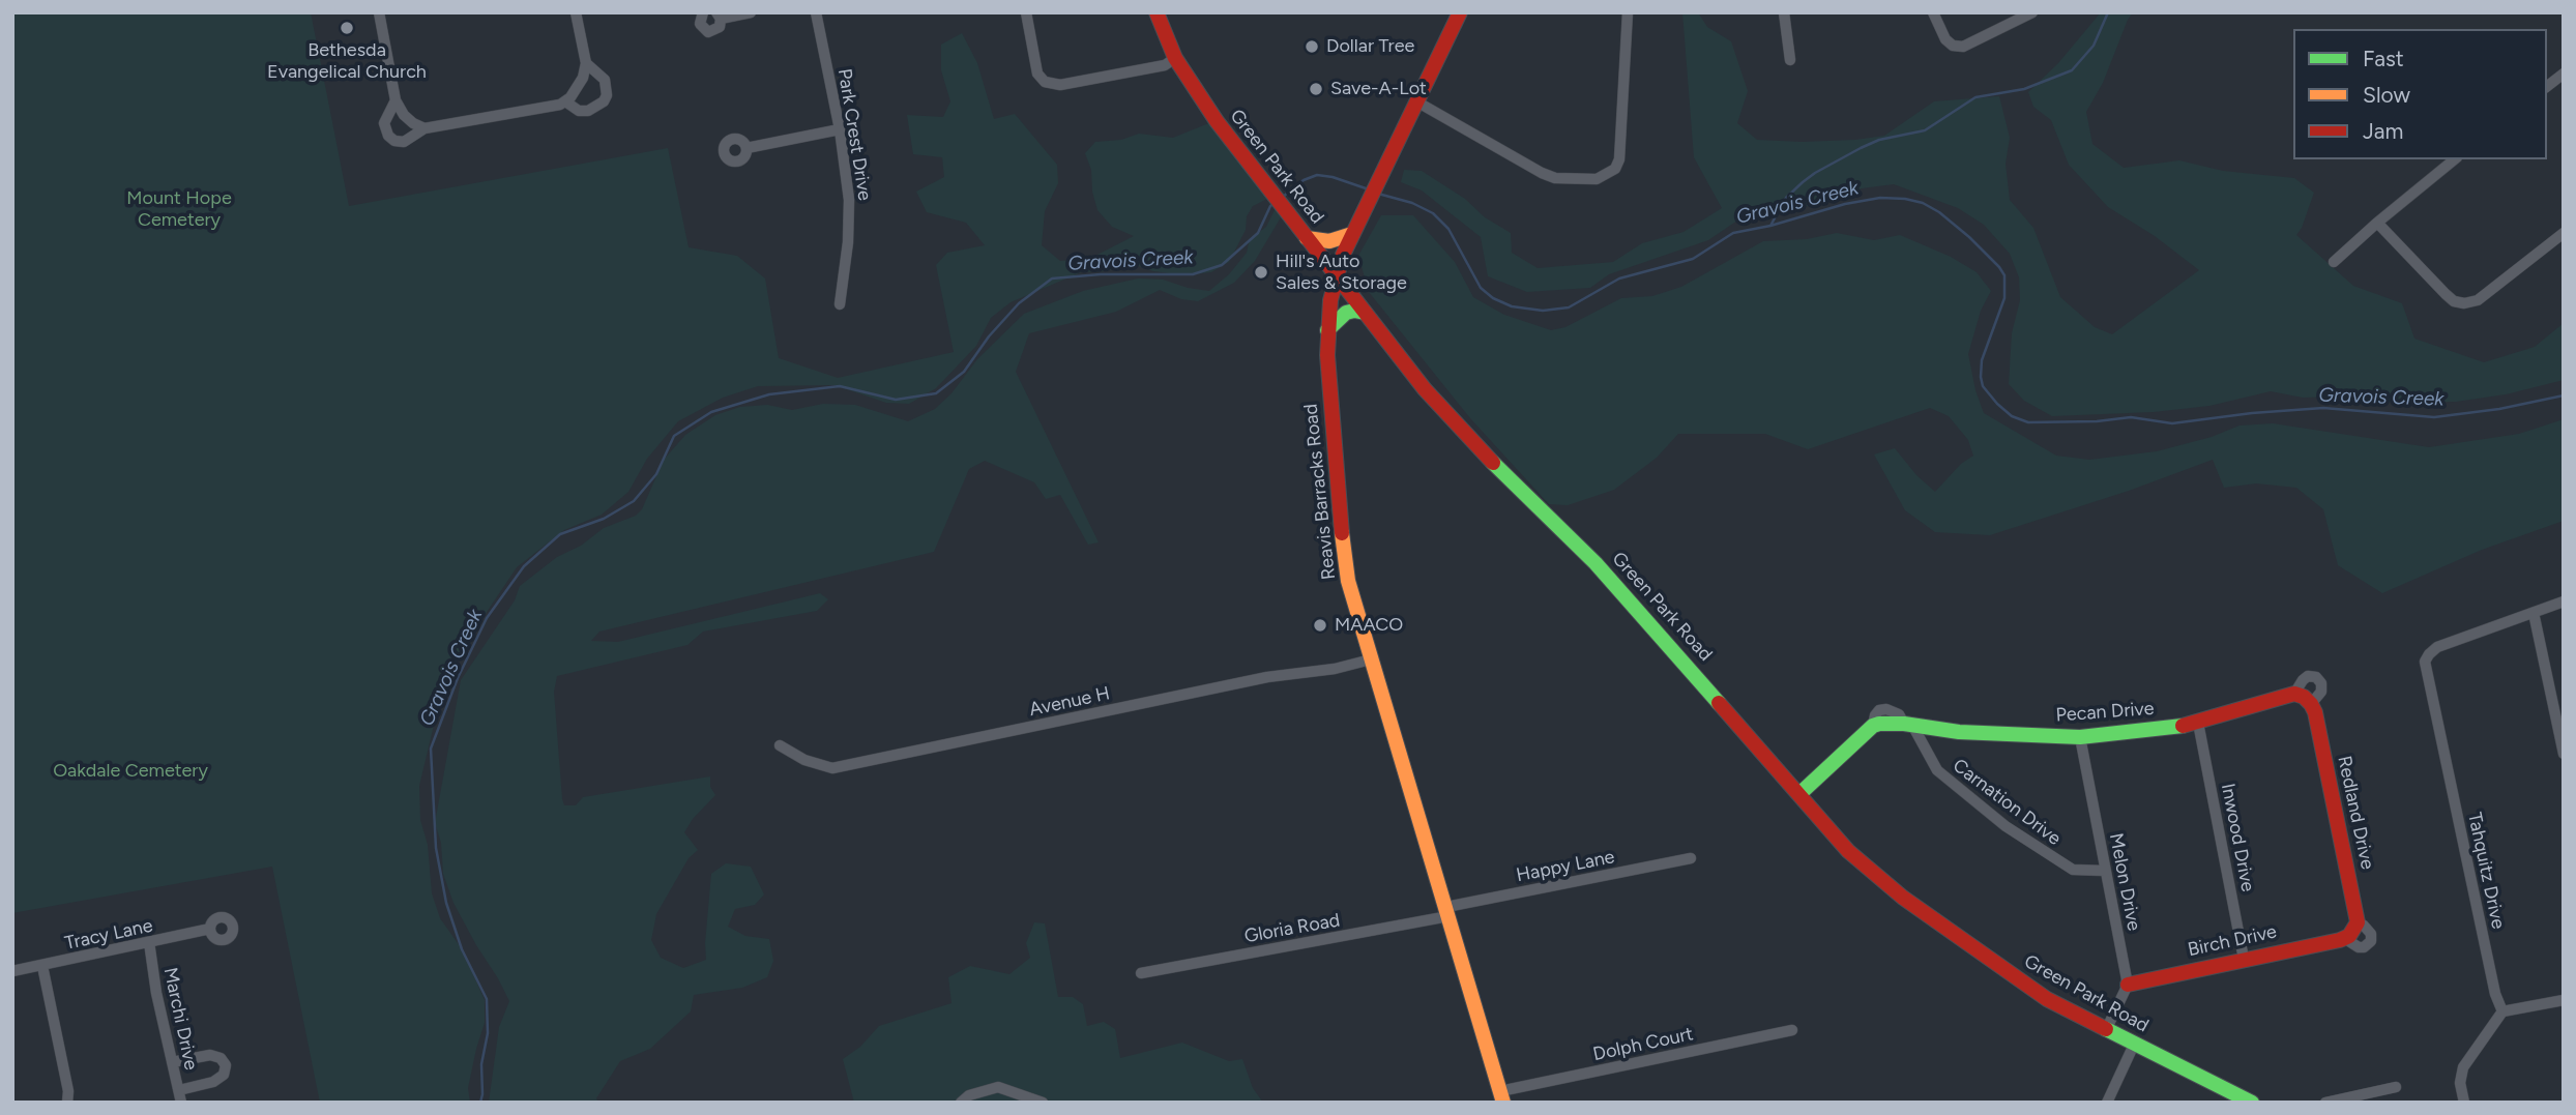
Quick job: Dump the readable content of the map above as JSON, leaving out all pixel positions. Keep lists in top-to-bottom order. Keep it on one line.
{"streets":{"street":["Park Crest Drive","Green Park Road","Reavis Barracks Road","Avenue H","Pecan Drive","Carnation Drive","Redland Drive","Inwood Drive","Happy Lane","Tahquitz Drive","Melon Drive","Gloria Road","Tracy Lane","Birch Drive","Marchi Drive","Dolph Court"]},"crossings":[["Green Park Road","Reavis Barracks Road"],["Green Park Road","Pecan Drive"],["Reavis Barracks Road","Avenue H"],["Reavis Barracks Road","Happy Lane"],["Reavis Barracks Road","Gloria Road"],["Reavis Barracks Road","Dolph Court"],["Pecan Drive","Carnation Drive"],["Pecan Drive","Redland Drive"],["Pecan Drive","Inwood Drive"],["Pecan Drive","Melon Drive"],["Carnation Drive","Melon Drive"],["Redland Drive","Birch Drive"],["Inwood Drive","Birch Drive"],["Happy Lane","Gloria Road"],["Melon Drive","Birch Drive"],["Tracy Lane","Marchi Drive"]],"water":["Gravois Creek"],"parks":["Mount Hope Cemetery","Oakdale Cemetery"],"places":["Bethesda Evangelical Church","Dollar Tree","Save-A-Lot","Hill's Auto Sales & Storage","MAACO"],"legend":["Fast","Slow","Jam"]}
